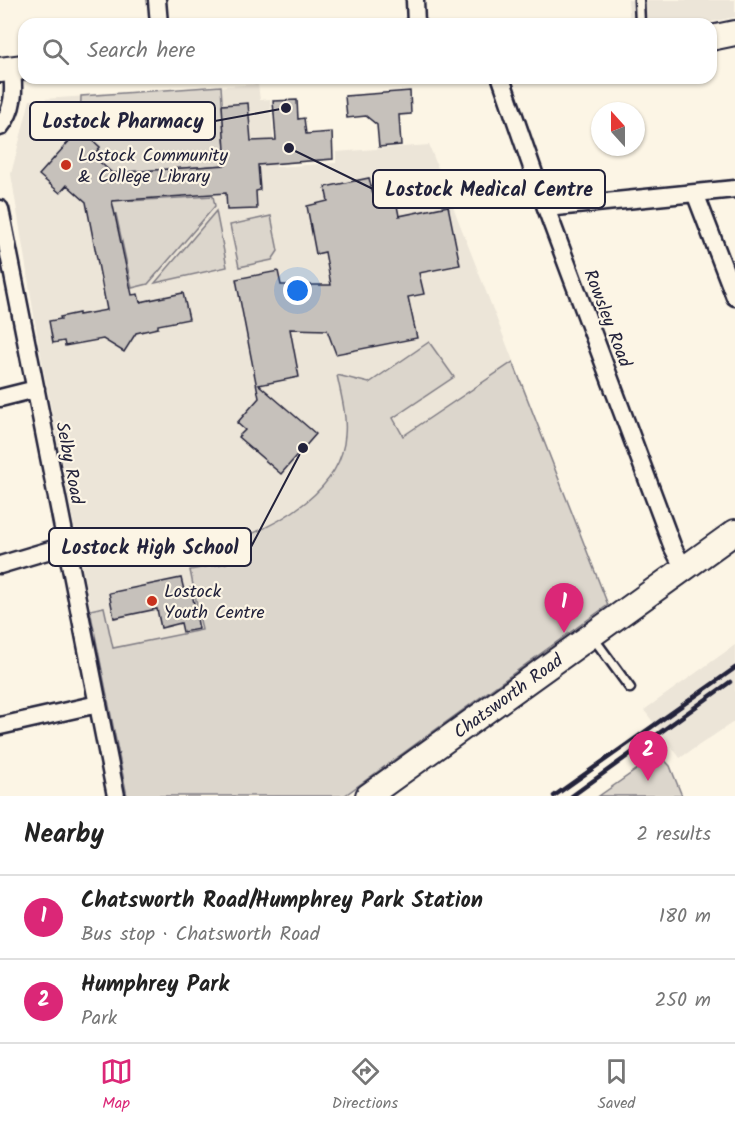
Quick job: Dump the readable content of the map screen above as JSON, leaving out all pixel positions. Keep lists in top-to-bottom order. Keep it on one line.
{"streets":{"street":["Rowsley Road","Selby Road","Chatsworth Road"]},"crossings":[["Rowsley Road","Chatsworth Road"]],"places":["Lostock Pharmacy","Lostock Medical Centre","Lostock Community & College Library","Lostock High School","Lostock Youth Centre"],"north":"top","page":{"search":"Search here","pins":["1","2"],"heading":["Nearby","2 results"],"list":[{"mark":"1","name":"Chatsworth Road/Humphrey Park Station","note":"Bus stop · Chatsworth Road","value":"180 m"},{"mark":"2","name":"Humphrey Park","note":"Park","value":"250 m"}],"nav":["Map","Directions","Saved"]}}
